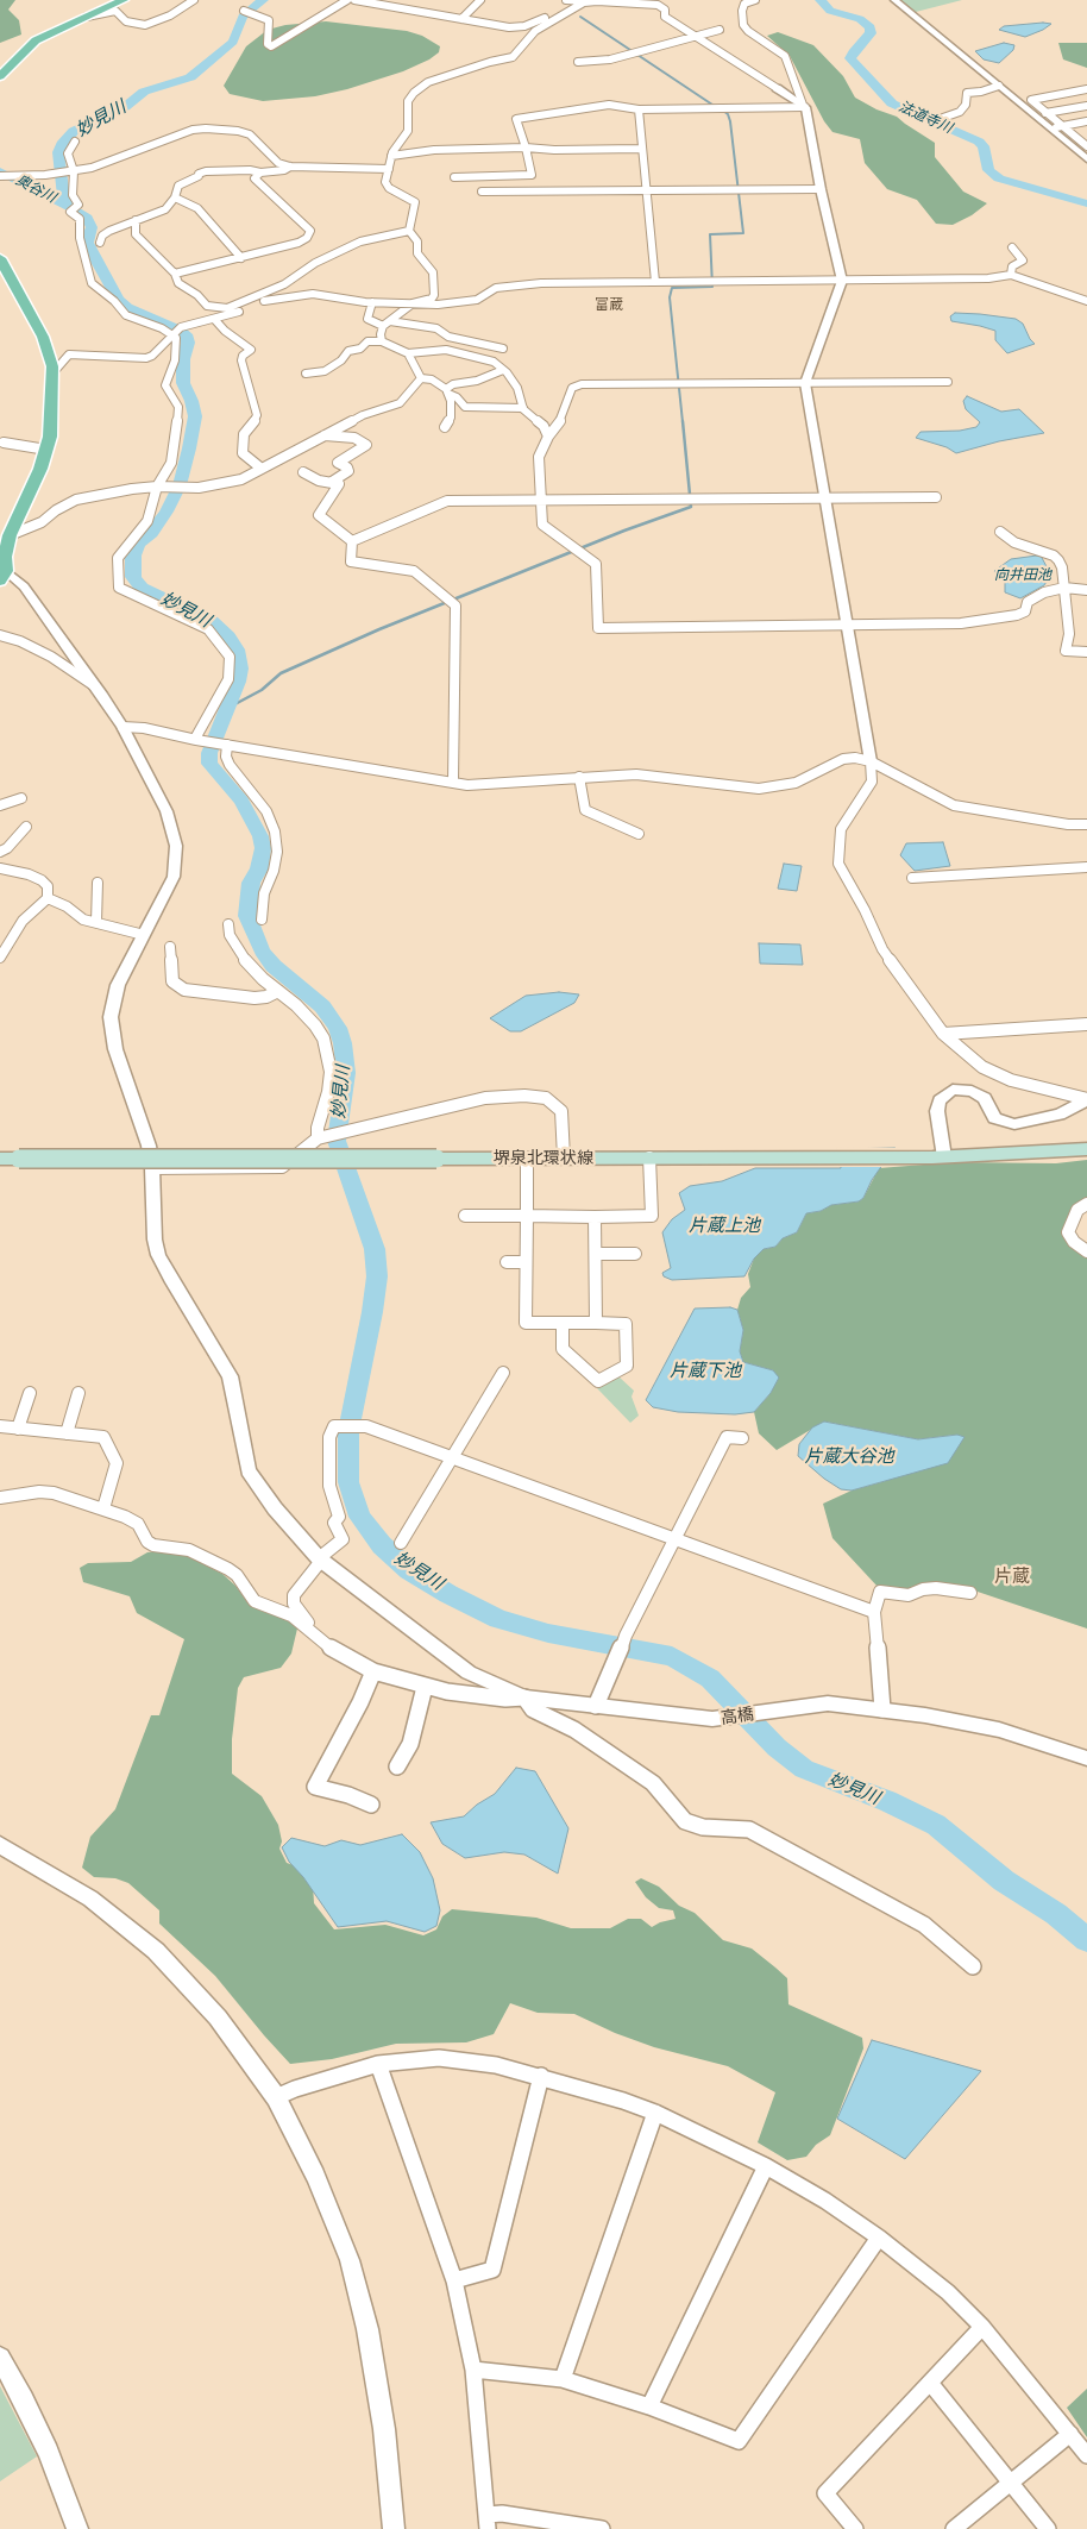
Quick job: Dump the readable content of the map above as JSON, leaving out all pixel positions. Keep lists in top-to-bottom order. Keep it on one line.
{"streets":{"main road":["堺泉北環状線"],"street":["高橋"]},"districts":["富蔵","片蔵"],"water":["法道寺川","妙見川","奥谷川","向井田池","片蔵上池","片蔵下池","片蔵大谷池"]}
